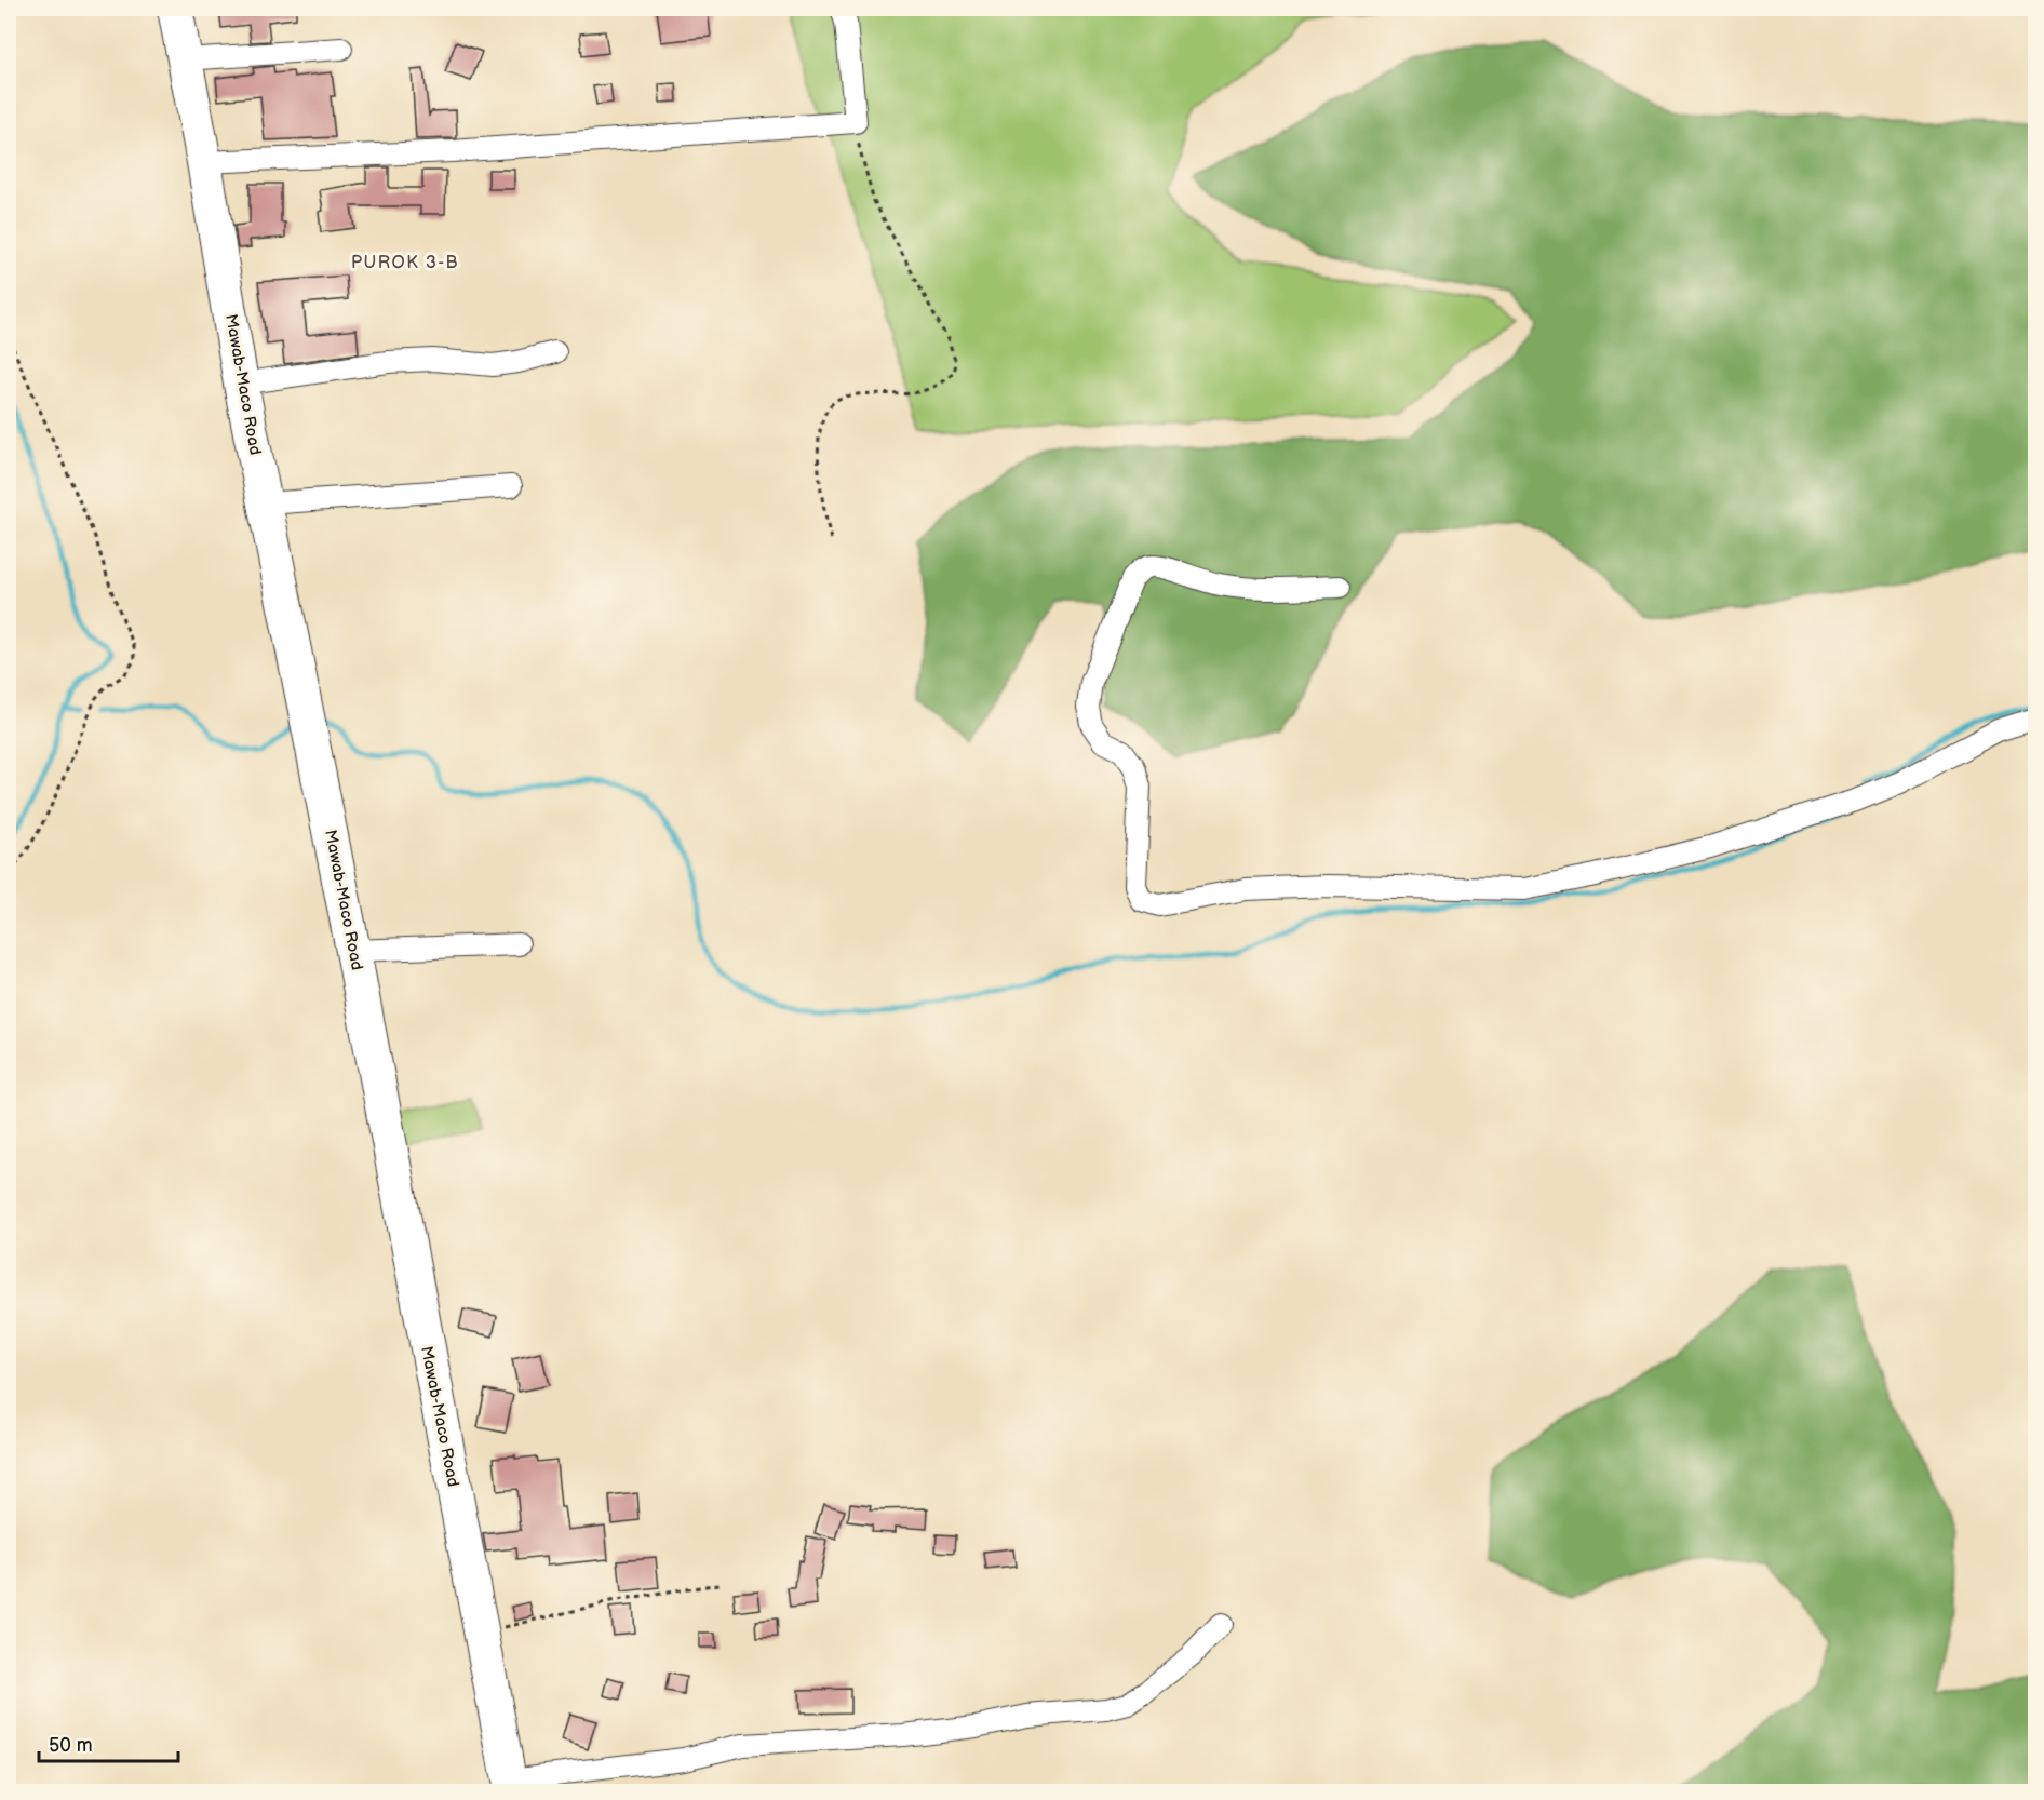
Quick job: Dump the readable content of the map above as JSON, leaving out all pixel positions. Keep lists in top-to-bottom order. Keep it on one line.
{"streets":{"main road":["Mawab-Maco Road"]},"districts":["PUROK 3-B"],"scale_bar":"50 m"}
